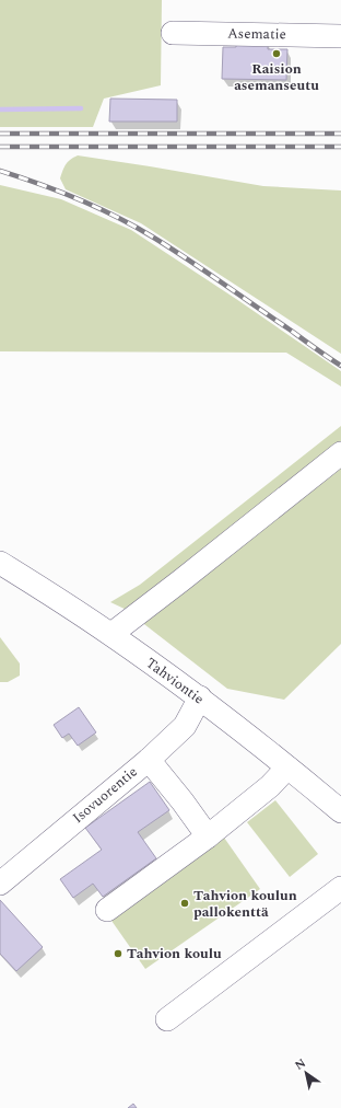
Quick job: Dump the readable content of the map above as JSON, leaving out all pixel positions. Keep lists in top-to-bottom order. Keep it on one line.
{"streets":{"street":["Asematie","Tahviontie","Isovuorentie"]},"crossings":[["Tahviontie","Isovuorentie"]],"places":["Raision asemanseutu","Tahvion koulun pallokenttä","Tahvion koulu"],"north":"top left"}
